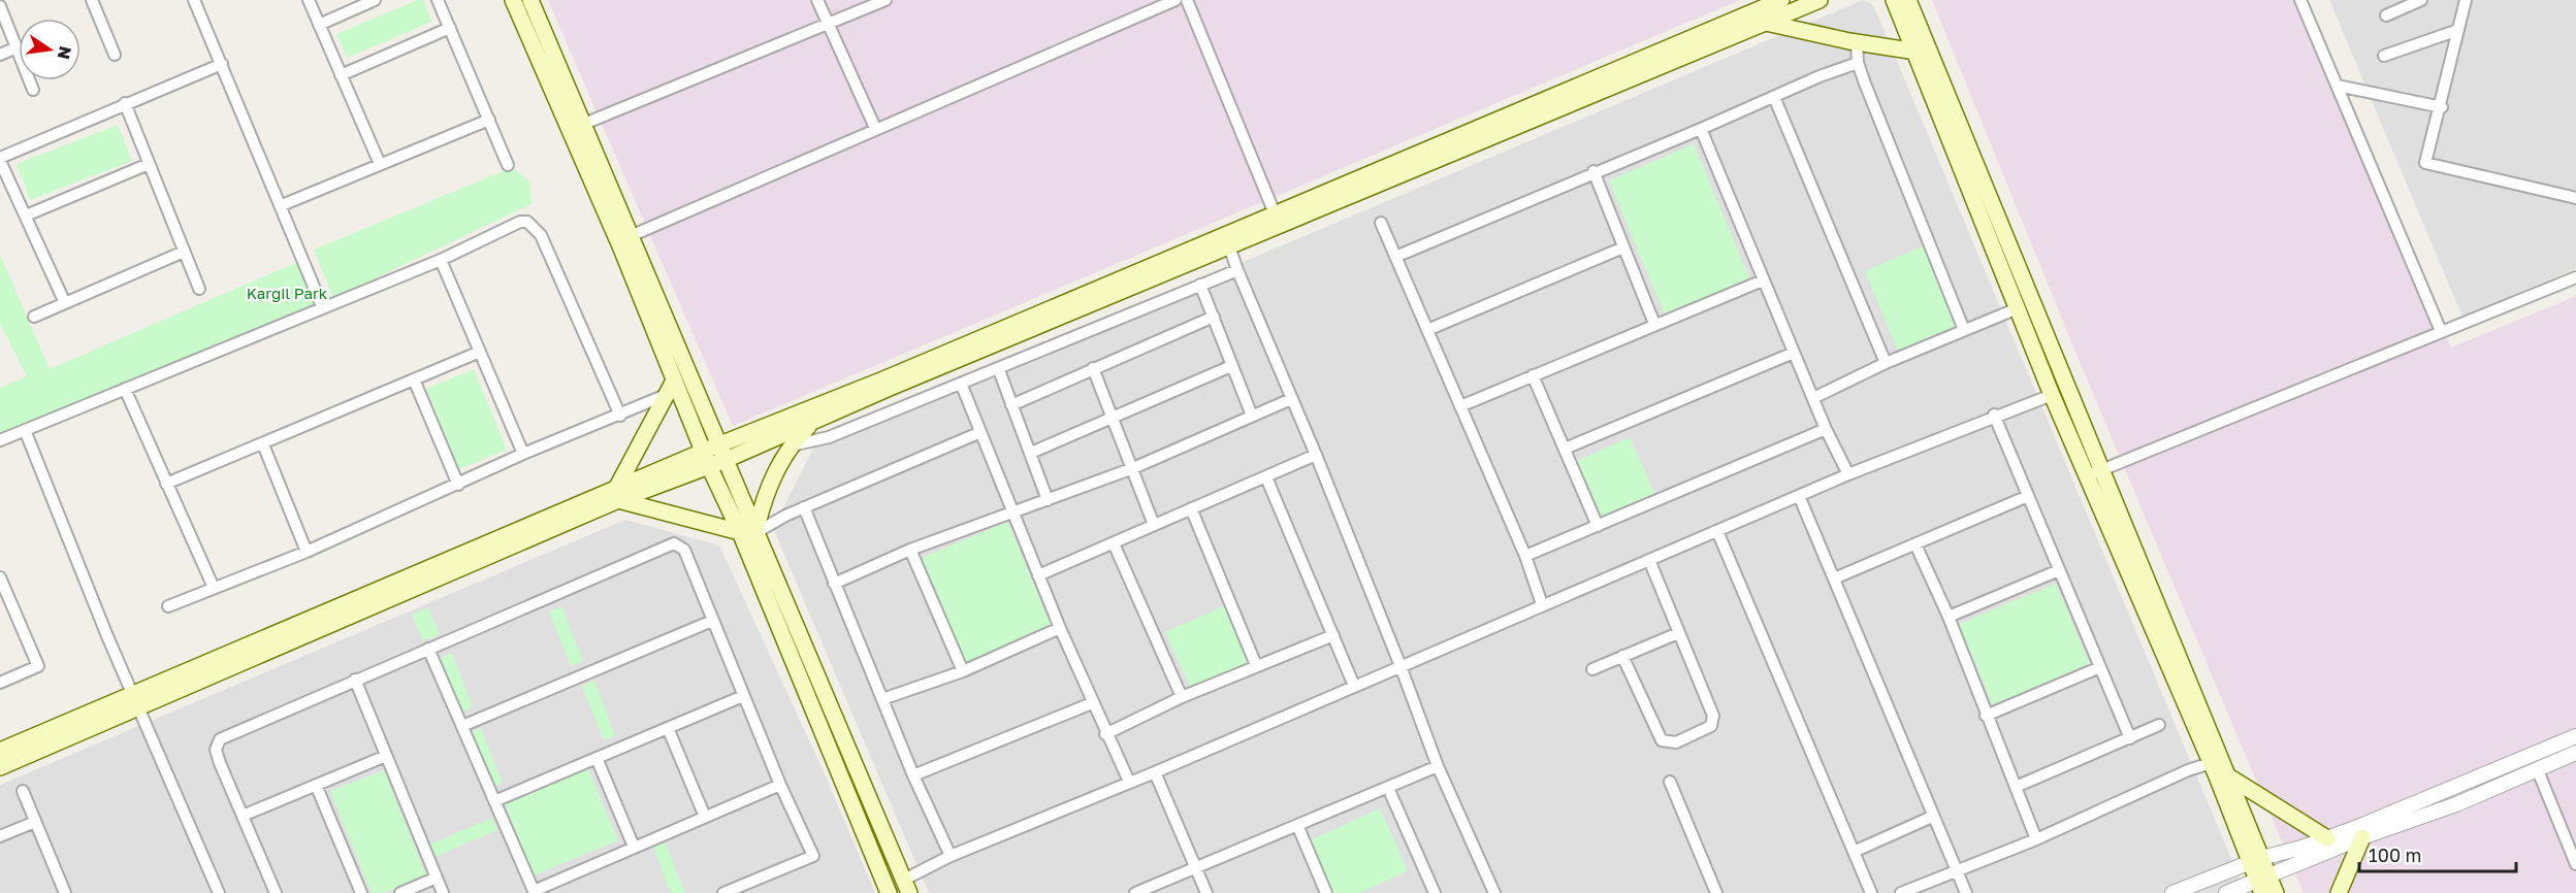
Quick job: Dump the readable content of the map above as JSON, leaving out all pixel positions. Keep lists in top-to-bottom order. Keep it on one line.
{"parks":["Kargil Park"],"scale_bar":"100 m","north":"right"}
